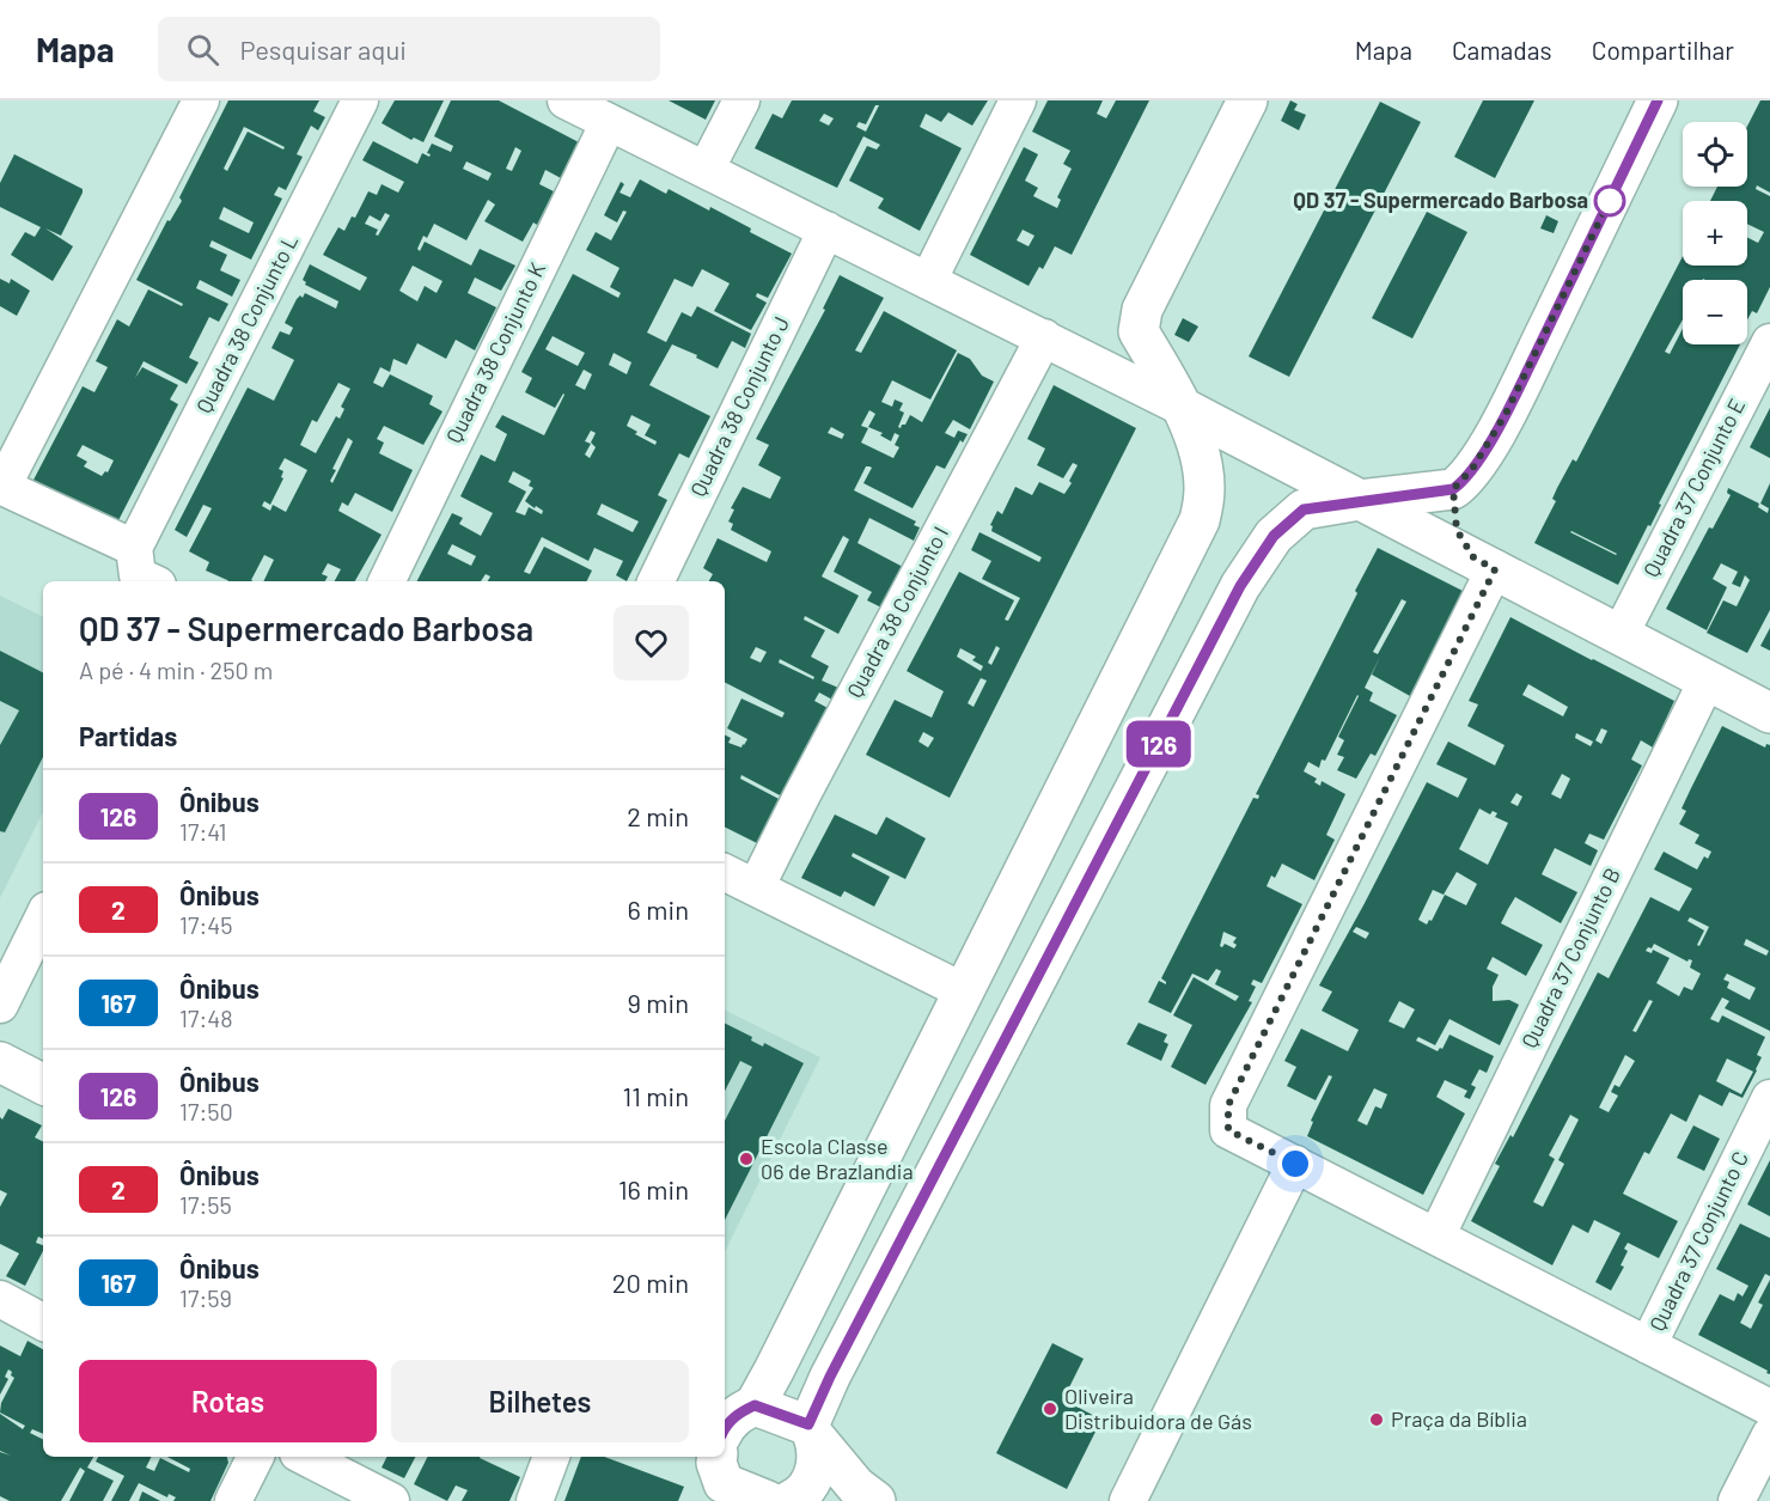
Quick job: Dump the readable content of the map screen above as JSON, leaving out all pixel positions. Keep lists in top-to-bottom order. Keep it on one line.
{"streets":{"street":["Quadra 38 Conjunto L","Quadra 38 Conjunto K","Quadra 38 Conjunto J","Quadra 37 Conjunto E","Quadra 38 Conjunto I","Quadra 37 Conjunto B","Quadra 37 Conjunto C"]},"places":["QD 37 - Supermercado Barbosa","Escola Classe 06 de Brazlandia","Oliveira Distribuidora de Gás","Praça da Bíblia"],"lines":["bus line 126"],"page":{"header":"Mapa","search":"Pesquisar aqui","nav":["Mapa","Camadas","Compartilhar"],"on_map":"126","map_buttons":["+","−"],"heading":[["QD 37 - Supermercado Barbosa","A pé · 4 min · 250 m"],"Partidas"],"list":[{"mark":"126","name":"Ônibus","note":"17:41","value":"2 min"},{"mark":"2","name":"Ônibus","note":"17:45","value":"6 min"},{"mark":"167","name":"Ônibus","note":"17:48","value":"9 min"},{"mark":"126","name":"Ônibus","note":"17:50","value":"11 min"},{"mark":"2","name":"Ônibus","note":"17:55","value":"16 min"},{"mark":"167","name":"Ônibus","note":"17:59","value":"20 min"}],"buttons":["Rotas","Bilhetes"]}}
